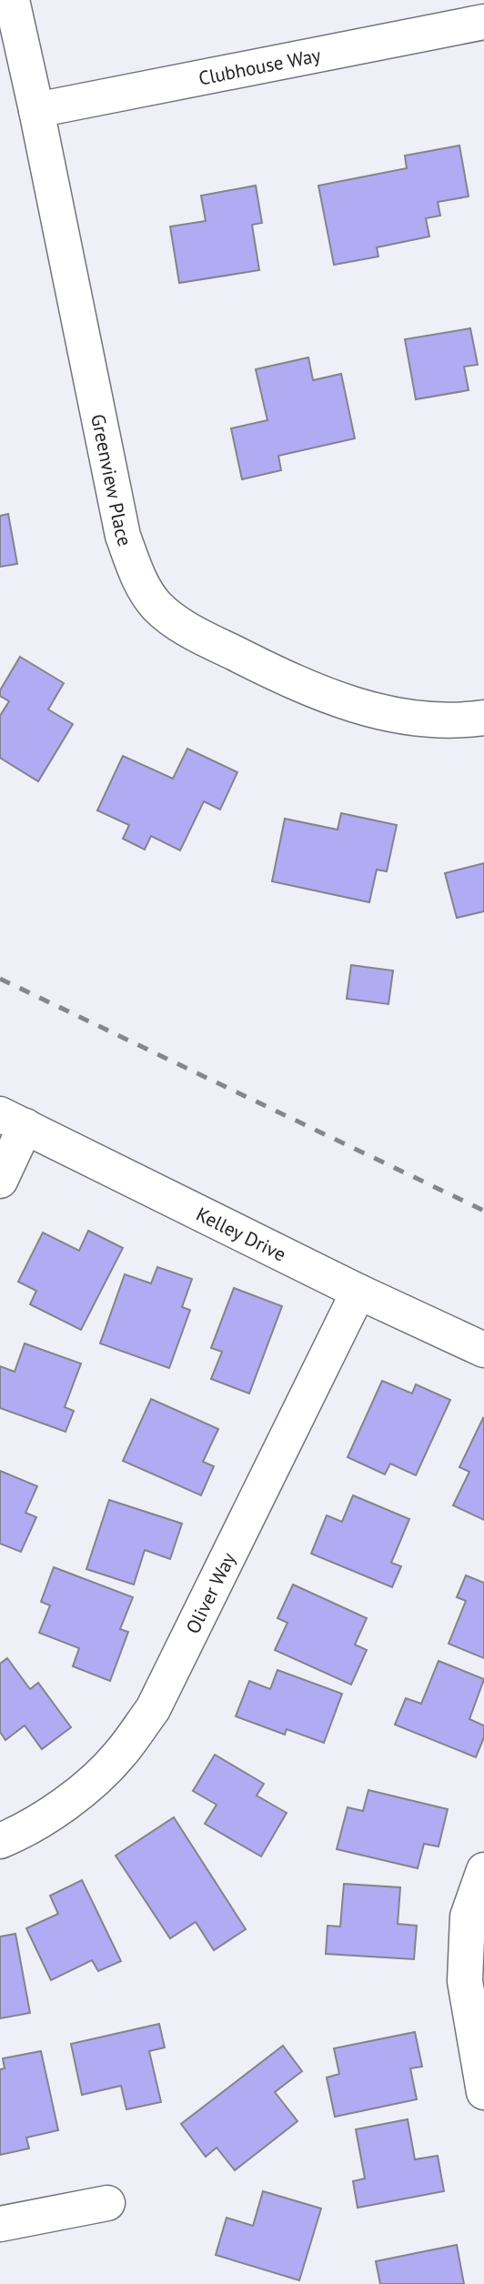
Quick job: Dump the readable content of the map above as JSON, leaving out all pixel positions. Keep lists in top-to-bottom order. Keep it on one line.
{"streets":{"street":["Clubhouse Way","Greenview Place","Kelley Drive","Oliver Way"]},"crossings":[["Clubhouse Way","Greenview Place"],["Kelley Drive","Oliver Way"]]}
